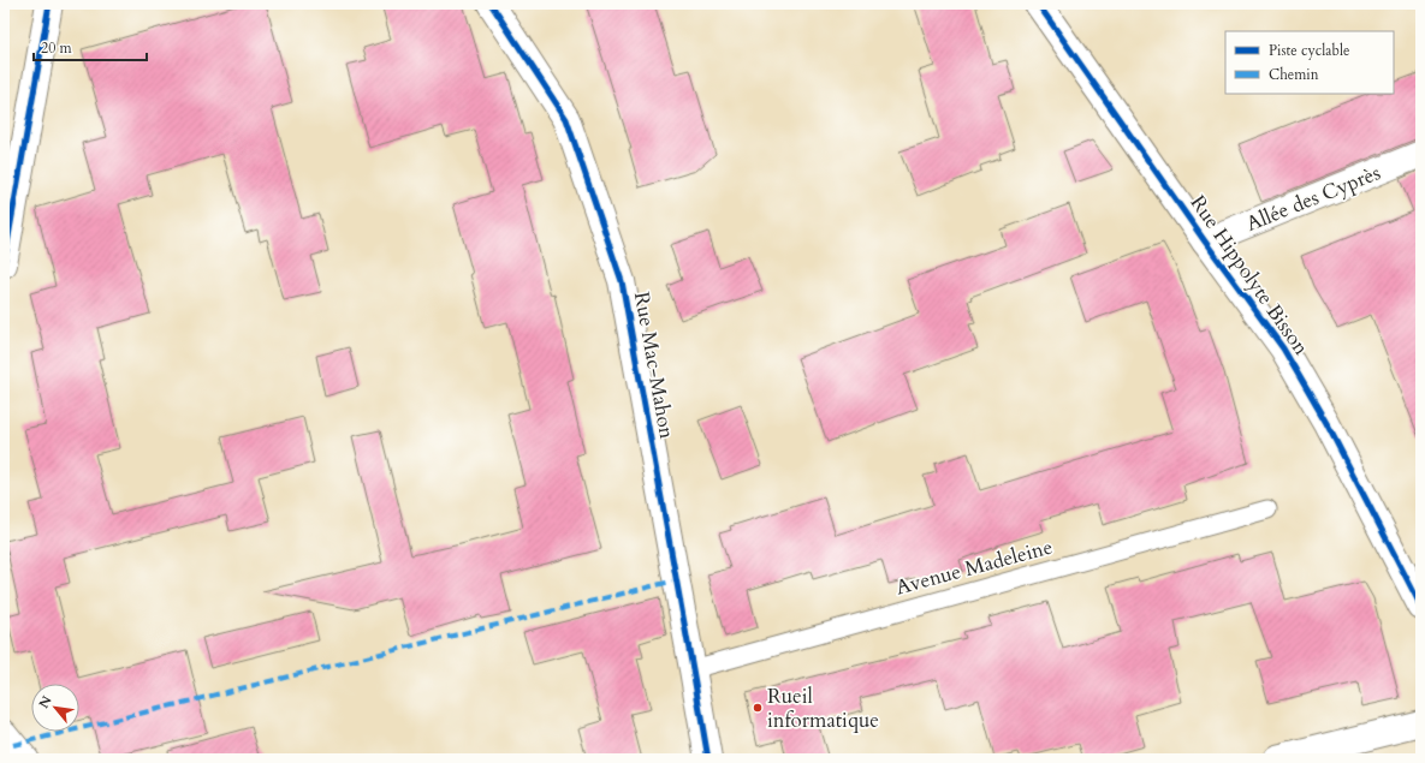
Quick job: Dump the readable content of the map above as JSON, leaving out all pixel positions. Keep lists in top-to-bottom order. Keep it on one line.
{"streets":{"street":["Allée des Cyprès","Rue Hippolyte Bisson","Rue Mac-Mahon"],"lane":["Avenue Madeleine"]},"crossings":[["Allée des Cyprès","Rue Hippolyte Bisson"],["Rue Mac-Mahon","Avenue Madeleine"]],"places":["Rueil informatique"],"legend":["Piste cyclable","Chemin"],"scale_bar":"20 m","north":"top left"}
